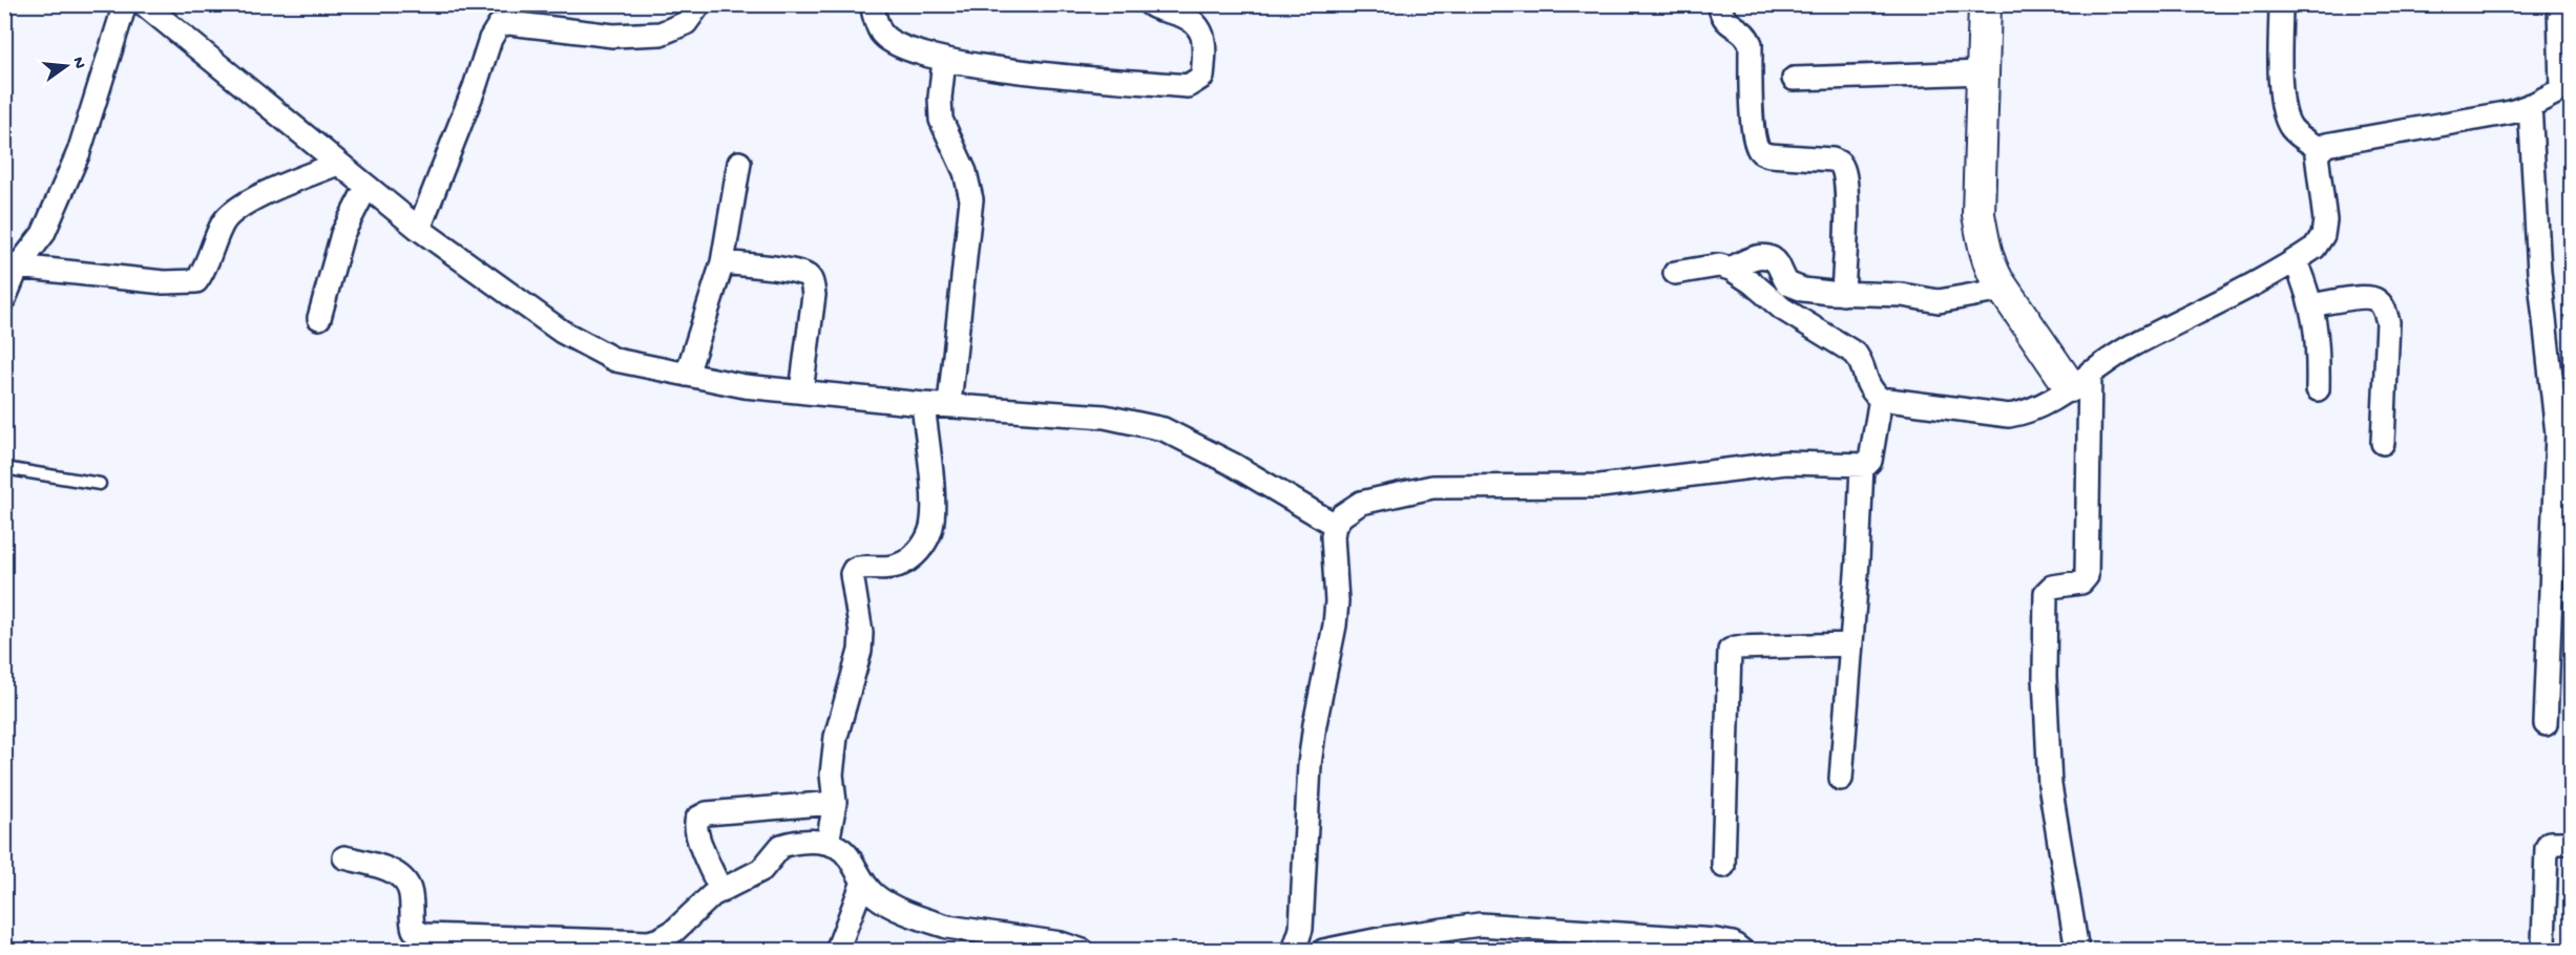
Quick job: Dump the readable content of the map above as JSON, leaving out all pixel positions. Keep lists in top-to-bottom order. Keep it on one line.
{"north":"right"}
